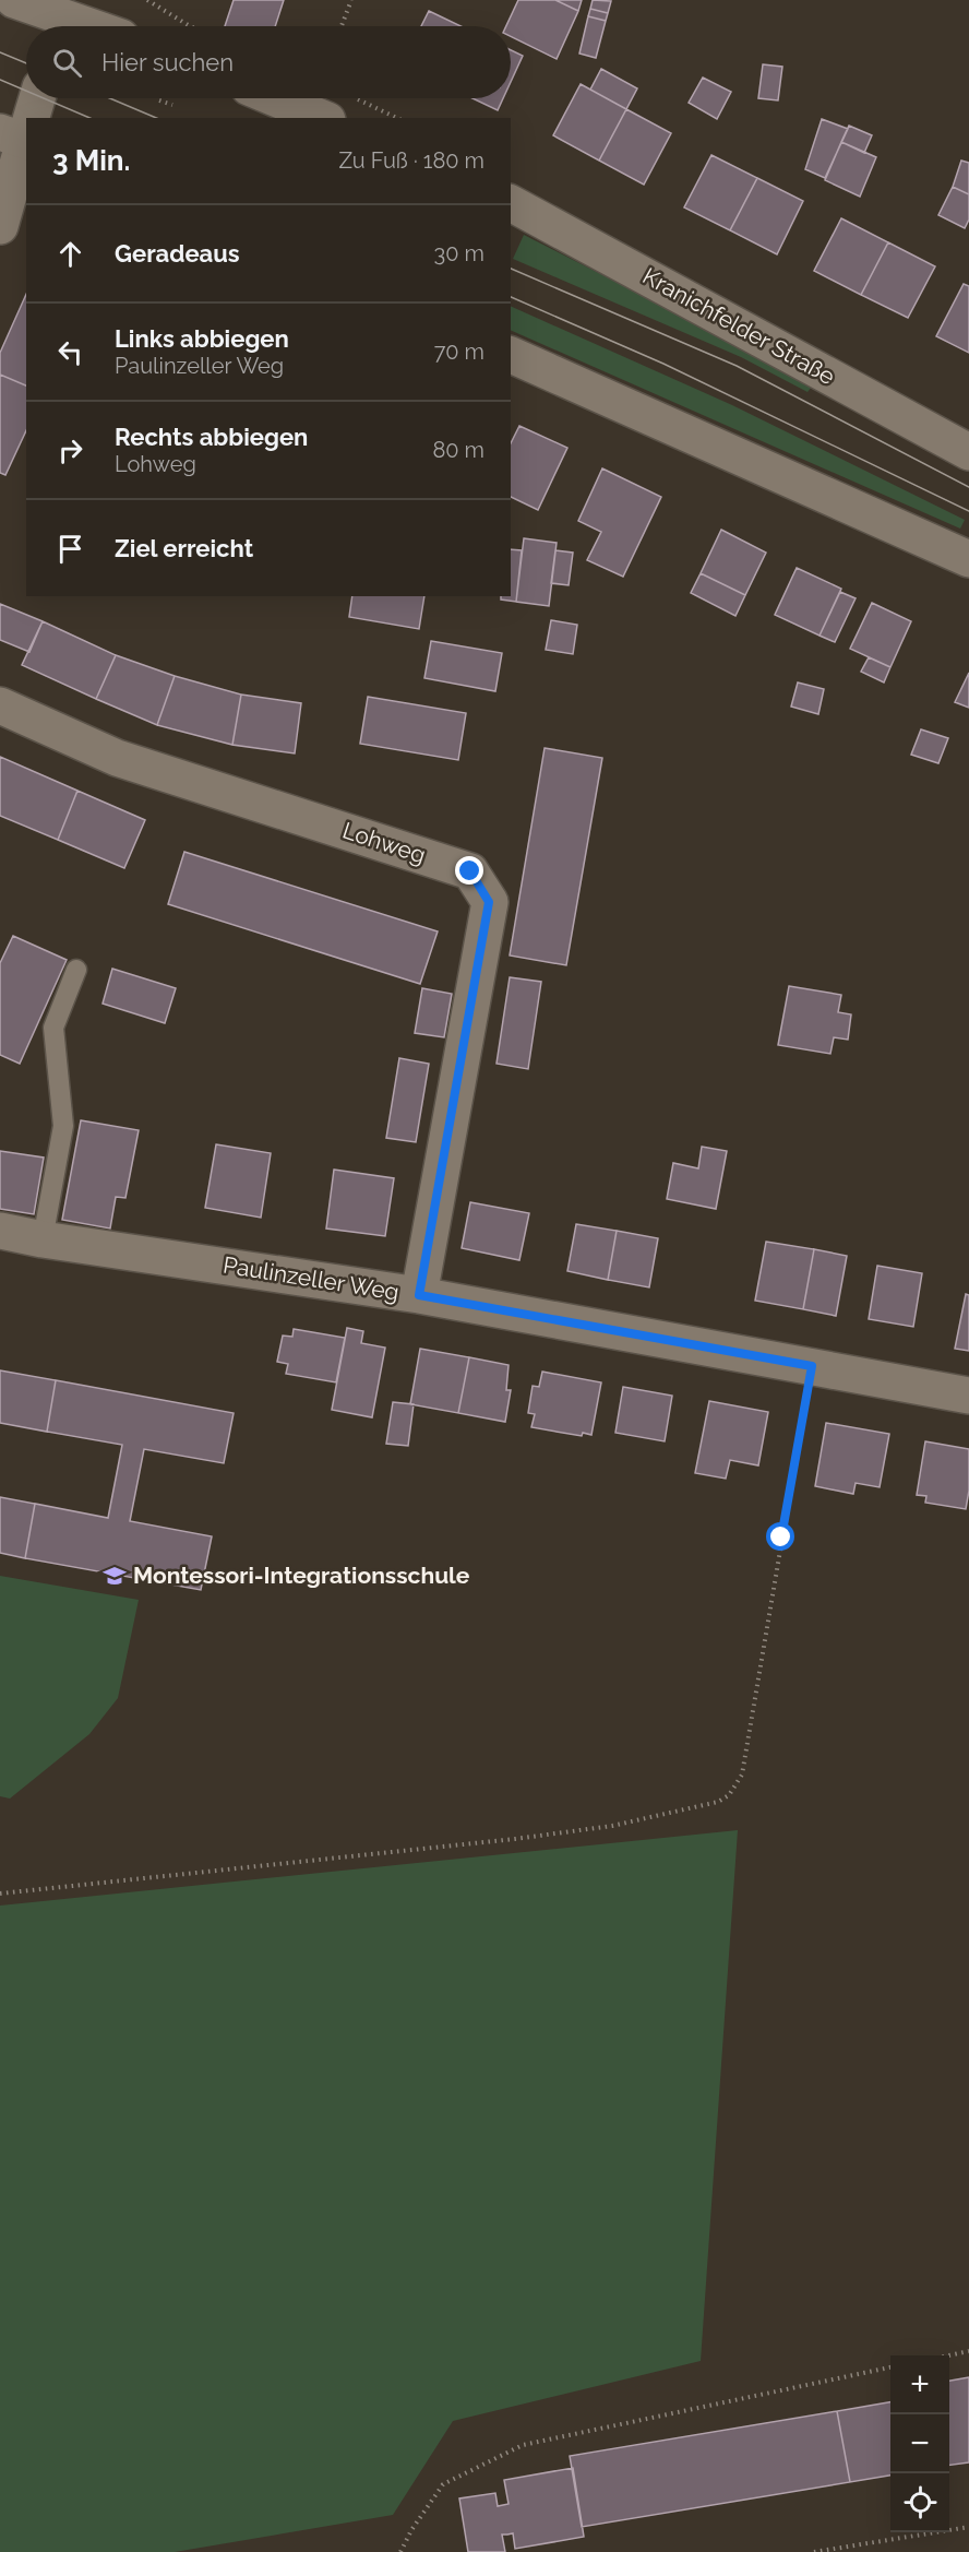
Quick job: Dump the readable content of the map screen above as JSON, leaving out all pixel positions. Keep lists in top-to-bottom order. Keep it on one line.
{"streets":{"street":["Kranichfelder Straße","Lohweg","Paulinzeller Weg"]},"crossings":[["Lohweg","Paulinzeller Weg"]],"places":{"school or university":["Montessori-Integrationsschule"]},"page":{"search":"Hier suchen","heading":["3 Min.","Zu Fuß · 180 m"],"list":[["Geradeaus","30 m"],["Links abbiegen","Paulinzeller Weg","70 m"],["Rechts abbiegen","Lohweg","80 m"],"Ziel erreicht"],"map_buttons":["+","−"]}}
